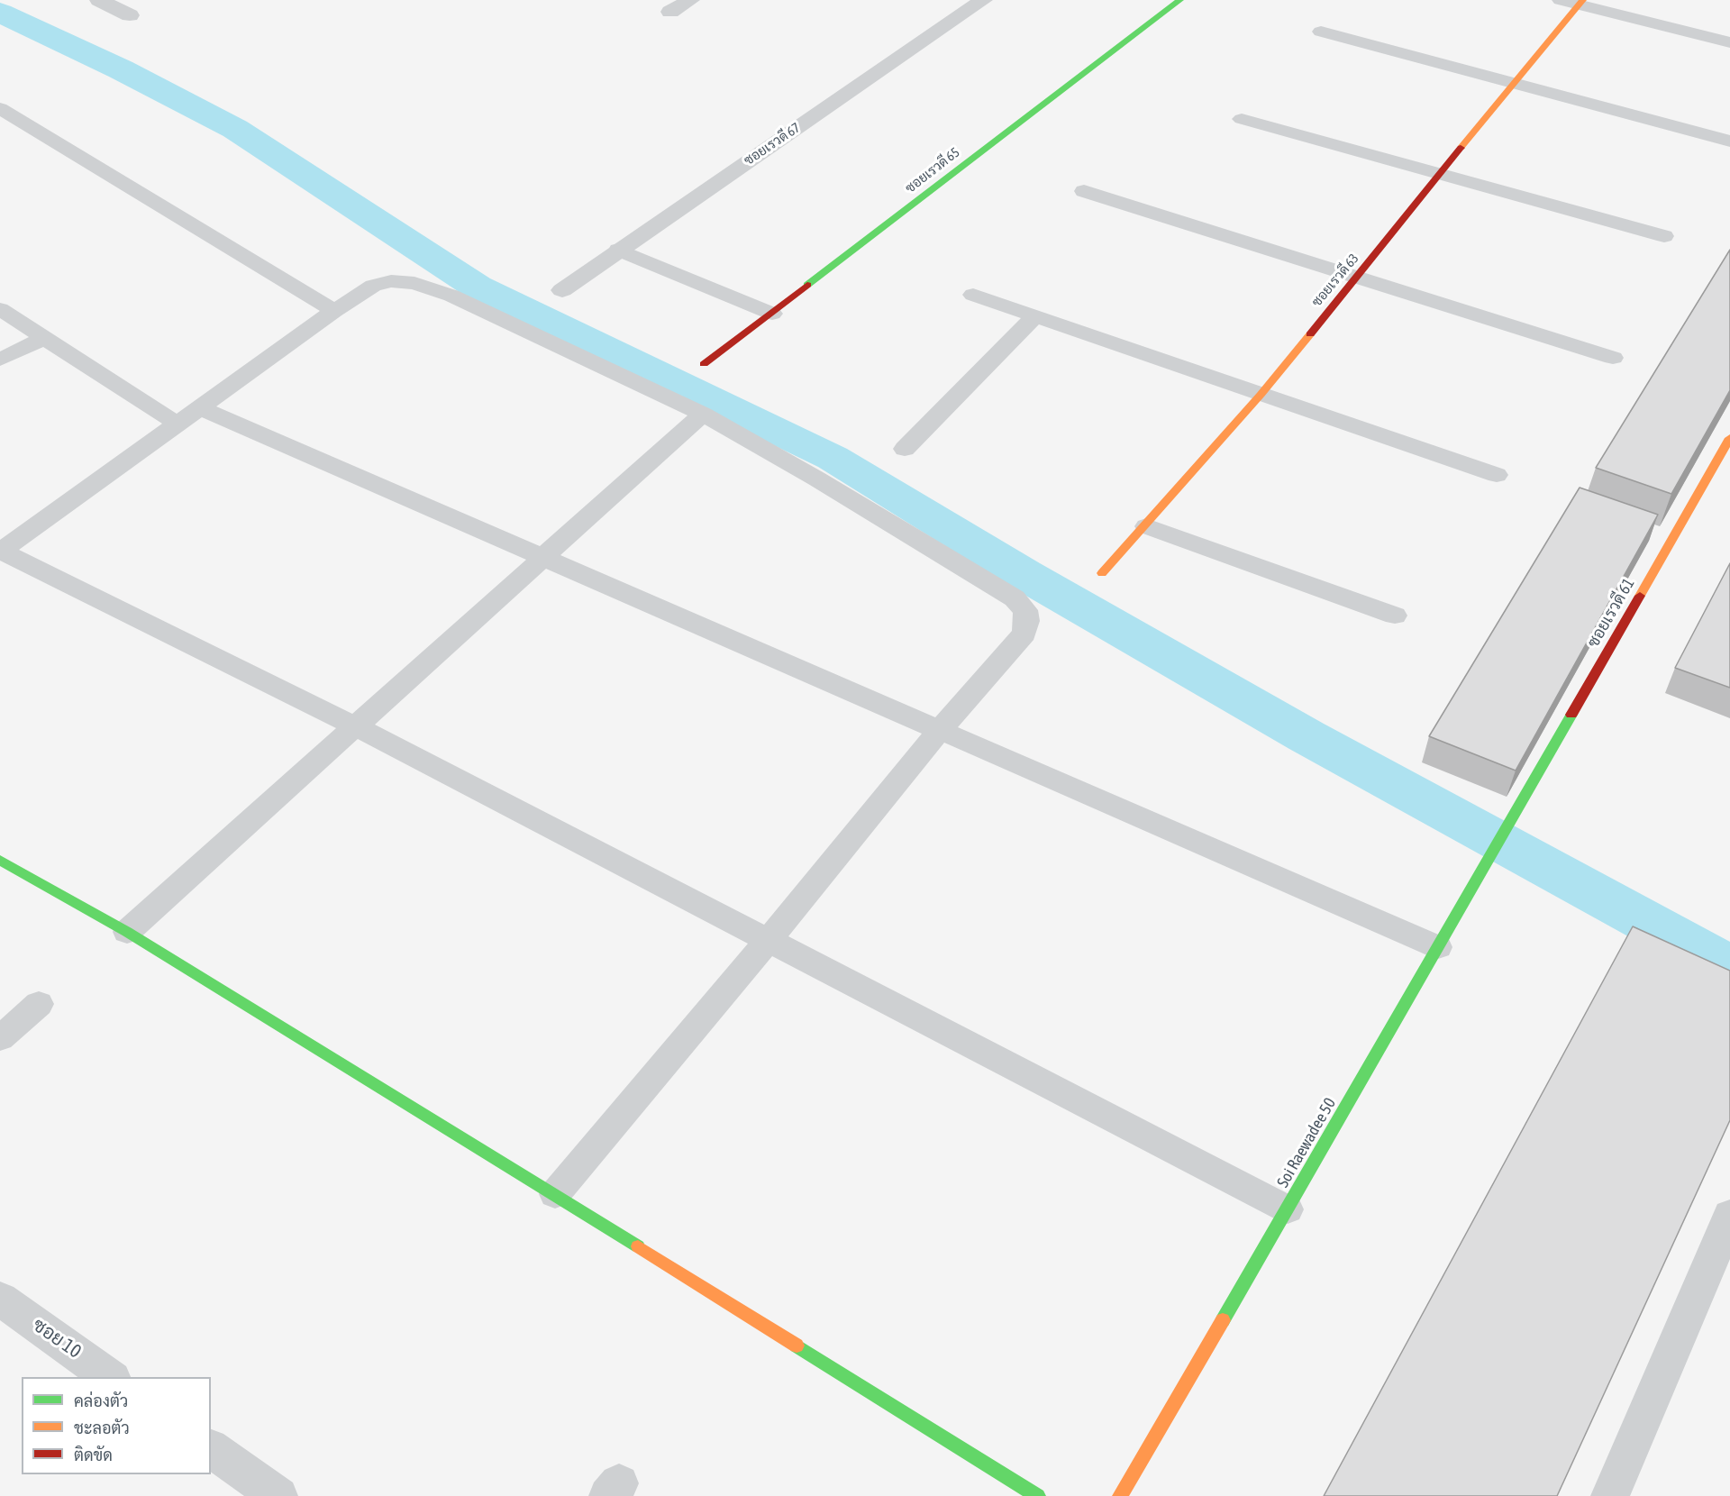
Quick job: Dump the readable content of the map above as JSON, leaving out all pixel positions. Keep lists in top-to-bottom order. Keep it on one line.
{"streets":{"street":["ซอยเรวดี 67","ซอยเรวดี 65","ซอยเรวดี 63","ซอยเรวดี 61","Soi Raewadee 50","ซอย 10"]},"crossings":[["ซอยเรวดี 61","Soi Raewadee 50"]],"legend":["คล่องตัว","ชะลอตัว","ติดขัด"]}
